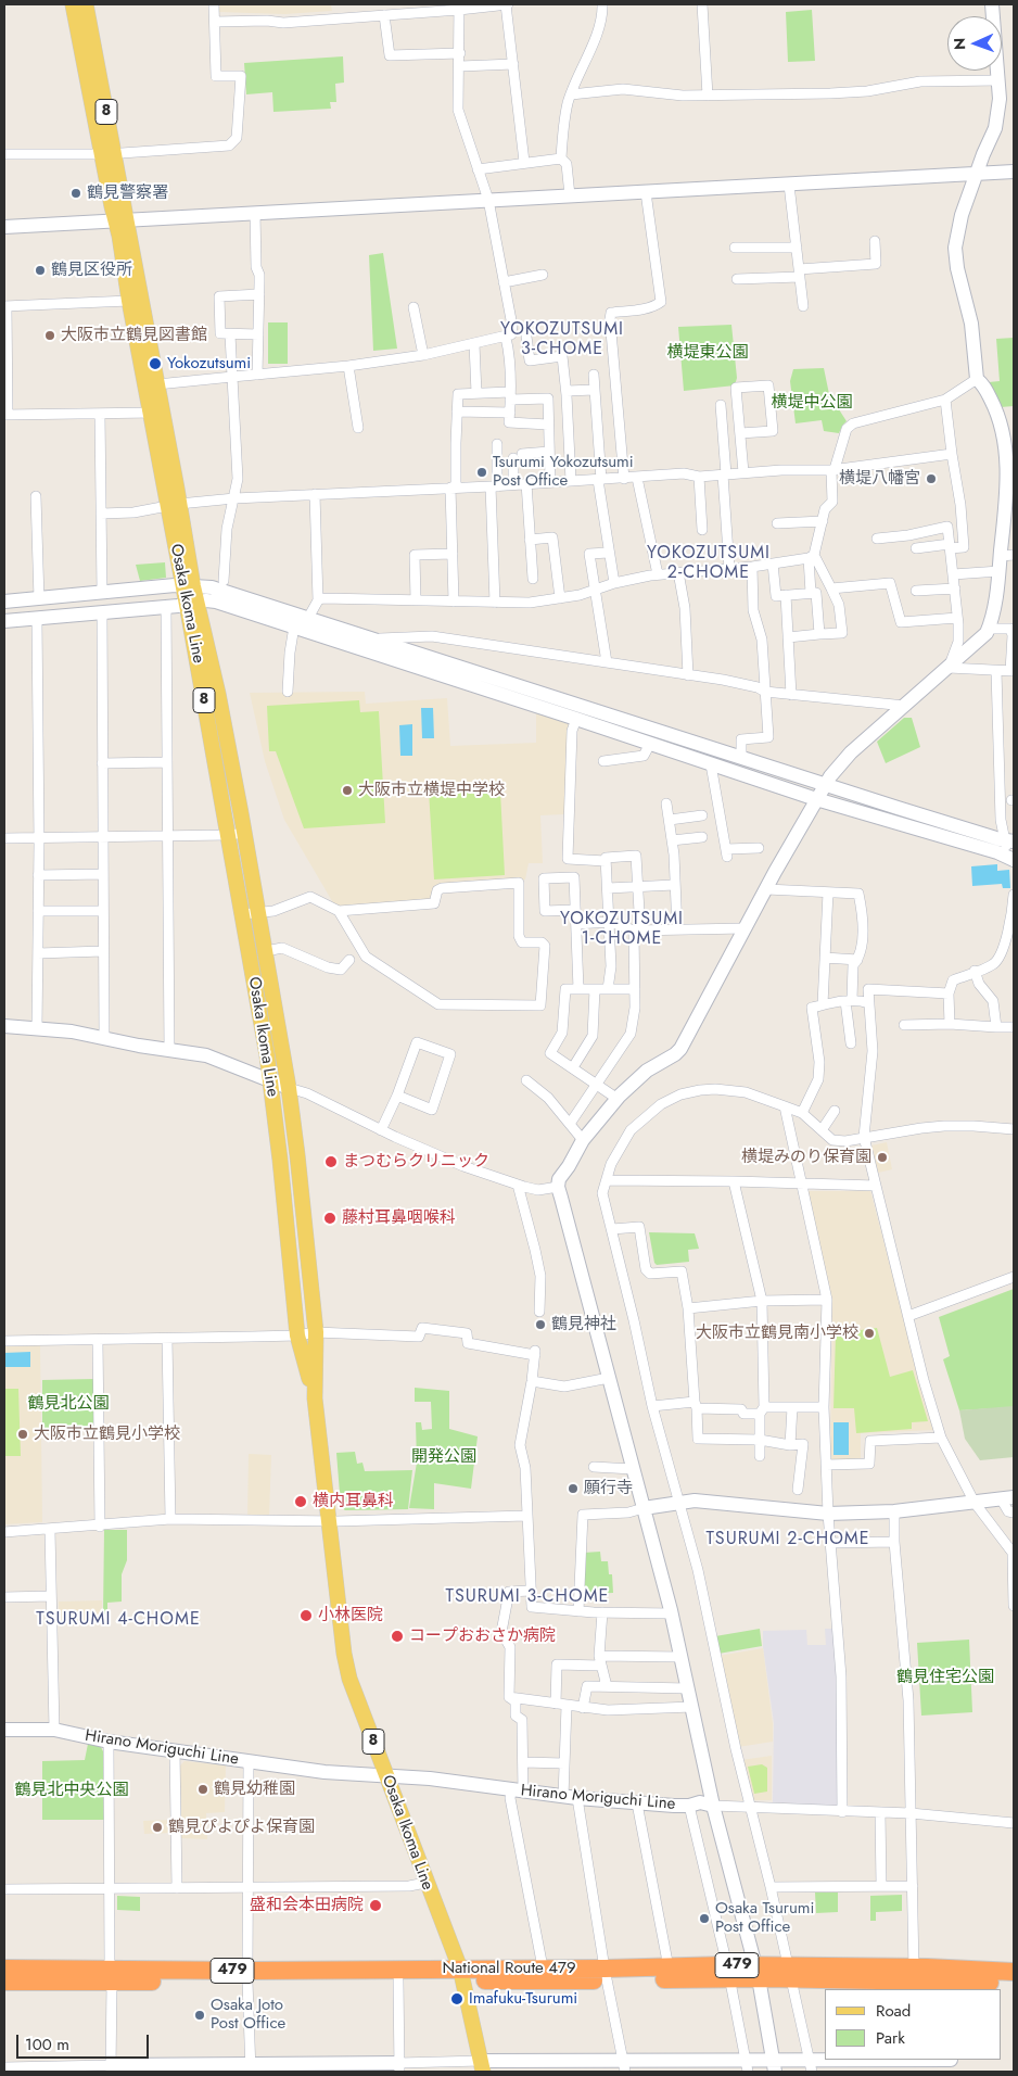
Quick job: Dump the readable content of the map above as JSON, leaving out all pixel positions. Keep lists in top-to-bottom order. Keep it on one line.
{"streets":{"highway":["479","National Route 479"],"main road":["8","Osaka Ikoma Line"],"street":["Hirano Moriguchi Line"]},"crossings":[["Osaka Ikoma Line","Hirano Moriguchi Line"],["Osaka Ikoma Line","National Route 479"]],"districts":["YOKOZUTSUMI 3-CHOME","YOKOZUTSUMI 2-CHOME","YOKOZUTSUMI 1-CHOME","TSURUMI 2-CHOME","TSURUMI 3-CHOME","TSURUMI 4-CHOME"],"parks":["横堤東公園","横堤中公園","鶴見北公園","開発公園","鶴見住宅公園","鶴見北中央公園"],"places":["鶴見警察署","鶴見区役所","大阪市立鶴見図書館","Yokozutsumi","Tsurumi Yokozutsumi Post Office","横堤八幡宮","大阪市立横堤中学校","横堤みのり保育園","まつむらクリニック","藤村耳鼻咽喉科","鶴見神社","大阪市立鶴見南小学校","大阪市立鶴見小学校","願行寺","横内耳鼻科","小林医院","コープおおさか病院","鶴見幼稚園","鶴見ぴよぴよ保育園","盛和会本田病院","Osaka Tsurumi Post Office","Imafuku-Tsurumi","Osaka Joto Post Office"],"legend":["Road","Park"],"scale_bar":"100 m","north":"left"}
